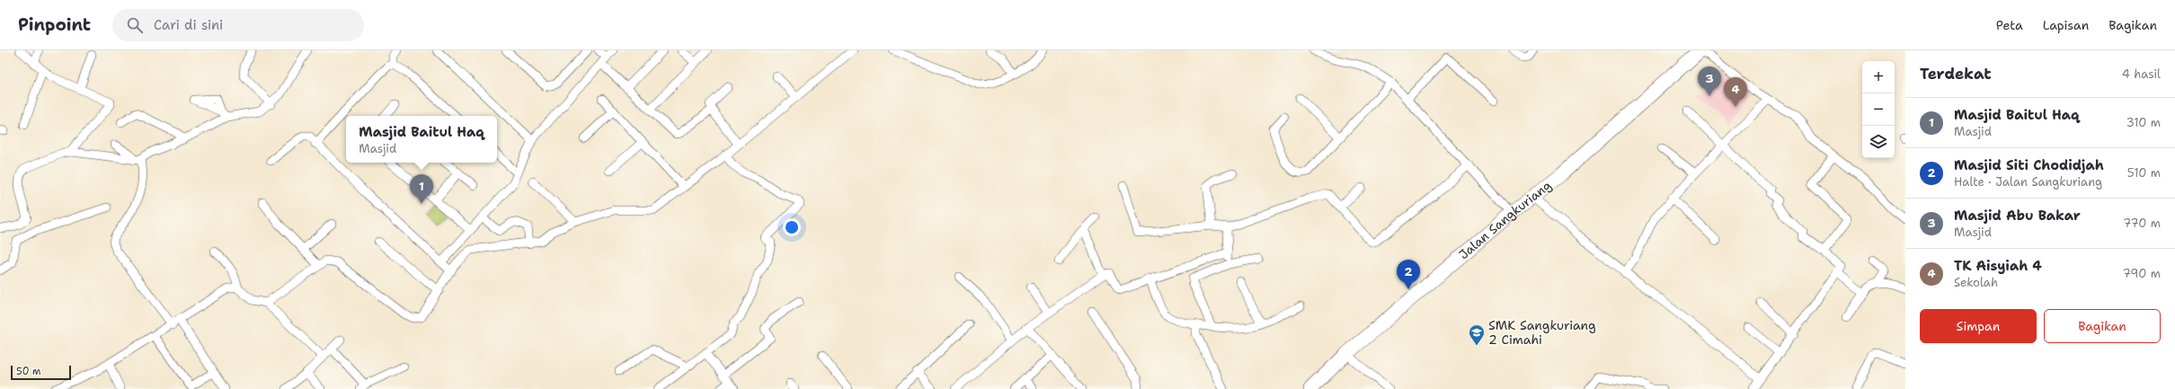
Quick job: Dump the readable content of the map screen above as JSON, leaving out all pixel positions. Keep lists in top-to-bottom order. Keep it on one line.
{"streets":{"main road":["Jalan Sangkuriang"]},"places":{"school or university":["SMK Sangkuriang 2 Cimahi"]},"scale_bar":"50 m","page":{"header":"Pinpoint","search":"Cari di sini","nav":["Peta","Lapisan","Bagikan"],"heading":["Terdekat","4 hasil"],"map_buttons":["+","−"],"pins":["3","4","1","2"],"list":[{"mark":"1","name":"Masjid Baitul Haq","note":"Masjid","value":"310 m"},{"mark":"2","name":"Masjid Siti Chodidjah","note":"Halte · Jalan Sangkuriang","value":"510 m"},{"mark":"3","name":"Masjid Abu Bakar","note":"Masjid","value":"770 m"},{"mark":"4","name":"TK Aisyiah 4","note":"Sekolah","value":"790 m"}],"popup":["Masjid Baitul Haq","Masjid"],"buttons":["Simpan","Bagikan"],"scale":"50 m"}}
